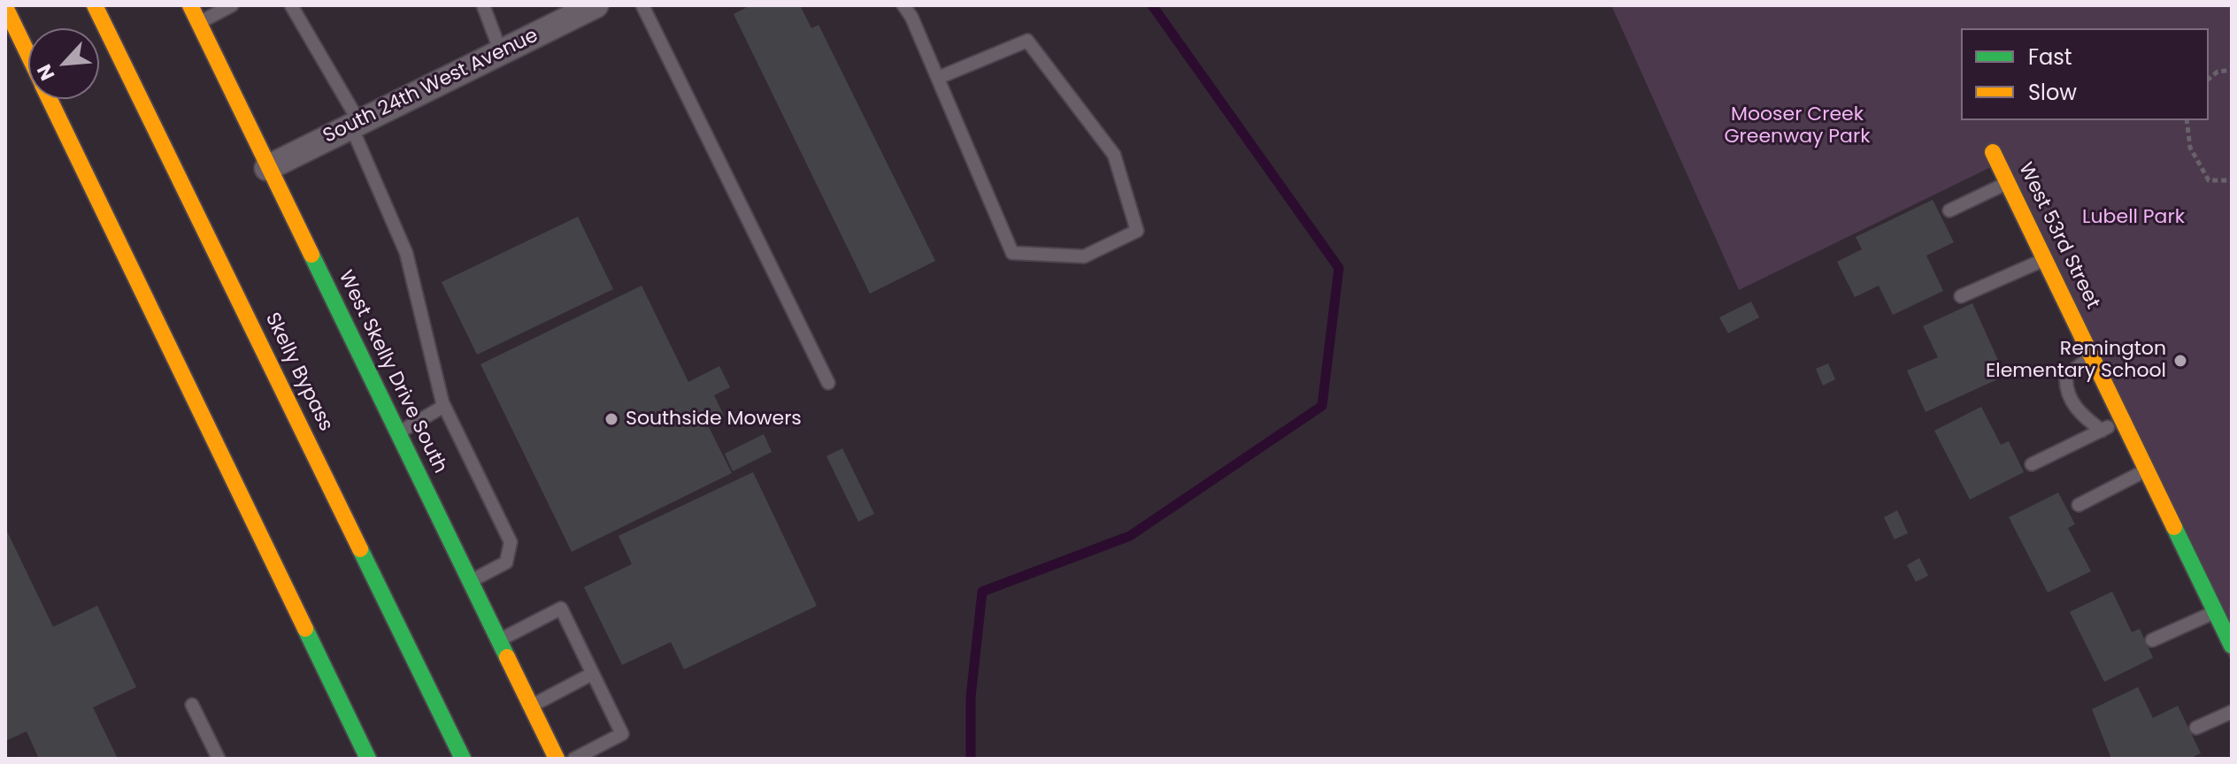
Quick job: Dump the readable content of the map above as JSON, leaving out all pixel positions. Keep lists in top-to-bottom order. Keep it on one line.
{"streets":{"main road":["West 53rd Street","Skelly Bypass","West Skelly Drive South"],"street":["South 24th West Avenue"]},"crossings":[["South 24th West Avenue","West Skelly Drive South"]],"parks":["Mooser Creek Greenway Park","Lubell Park"],"places":["Remington Elementary School","Southside Mowers"],"legend":["Fast","Slow"],"north":"bottom left"}
